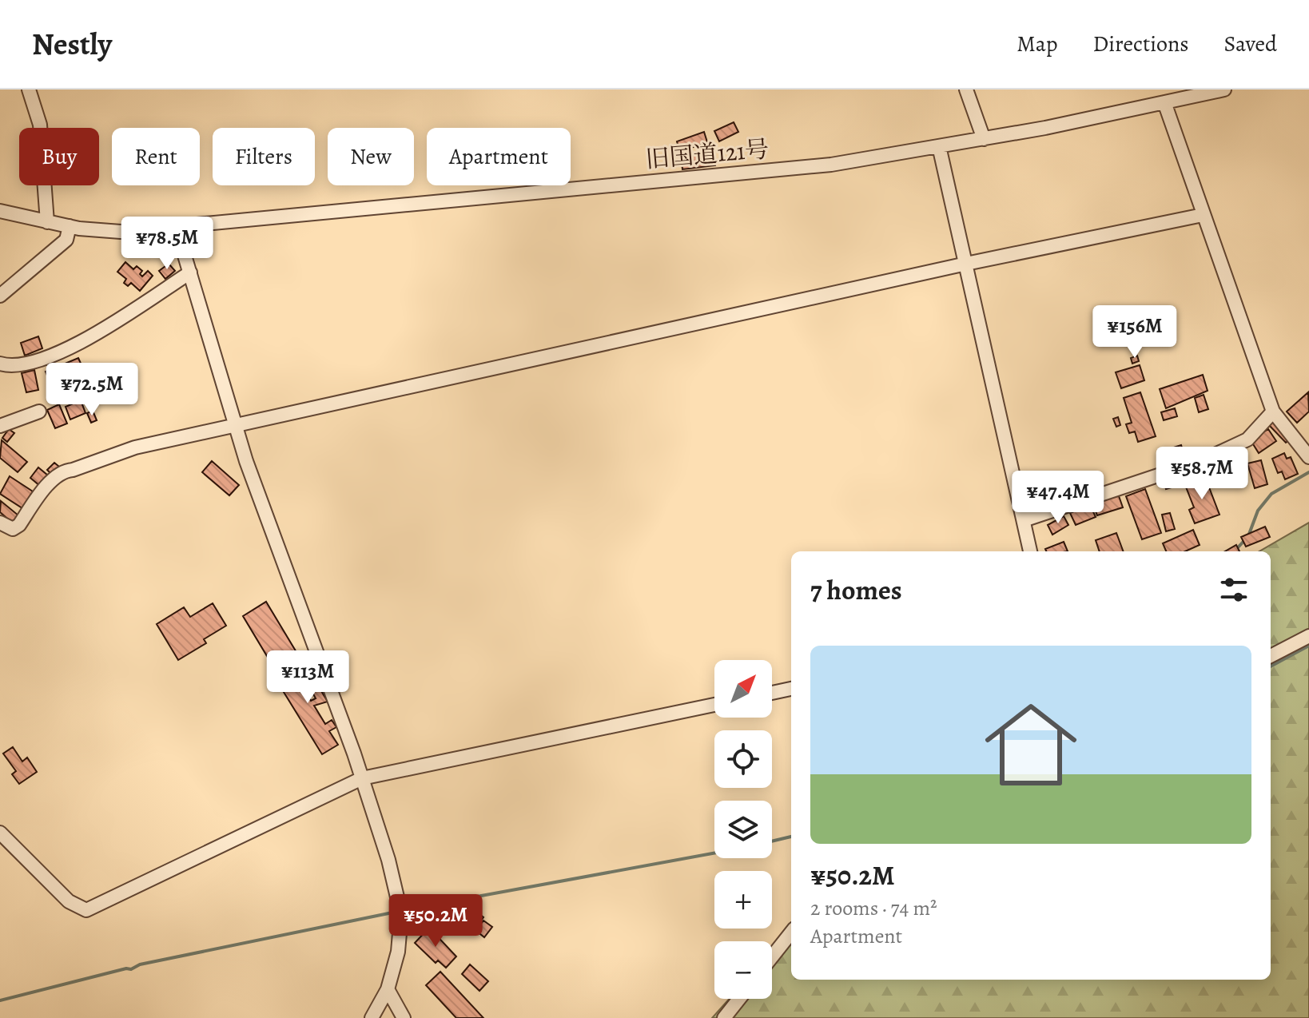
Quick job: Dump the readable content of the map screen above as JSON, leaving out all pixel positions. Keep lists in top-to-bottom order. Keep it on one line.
{"streets":{"street":["旧国道121号"]},"north":"top right","page":{"header":"Nestly","nav":["Map","Directions","Saved"],"chip":["Buy","Rent","Filters","New","Apartment"],"price":["¥78.5M","¥156M","¥72.5M","¥58.7M","¥47.4M","¥113M","¥50.2M"],"heading":"7 homes","list":[{"name":"¥50.2M","note":"2 rooms · 74 m² · Apartment"}],"map_buttons":["+","−"]}}
